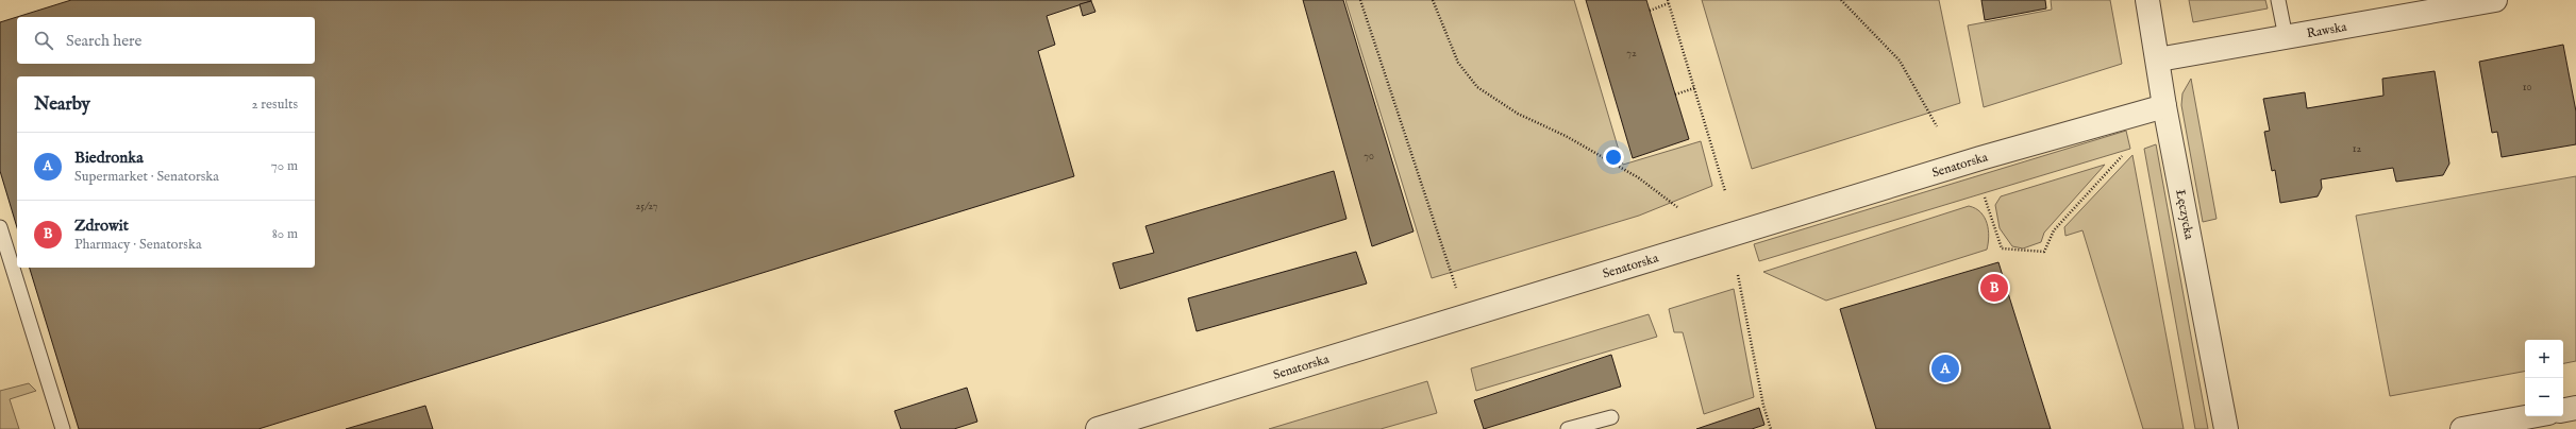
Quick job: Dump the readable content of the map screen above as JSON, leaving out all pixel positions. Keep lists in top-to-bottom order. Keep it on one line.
{"streets":{"street":["Rawska","Senatorska","Łęczycka"]},"crossings":[["Rawska","Łęczycka"],["Senatorska","Łęczycka"]],"house_numbers":["72","10","12","70","25/27"],"page":{"search":"Search here","heading":["Nearby","2 results"],"list":[{"mark":"A","name":"Biedronka","note":"Supermarket · Senatorska","value":"70 m"},{"mark":"B","name":"Zdrowit","note":"Pharmacy · Senatorska","value":"80 m"}],"pins":["B","A"],"map_buttons":["+","−"]}}
